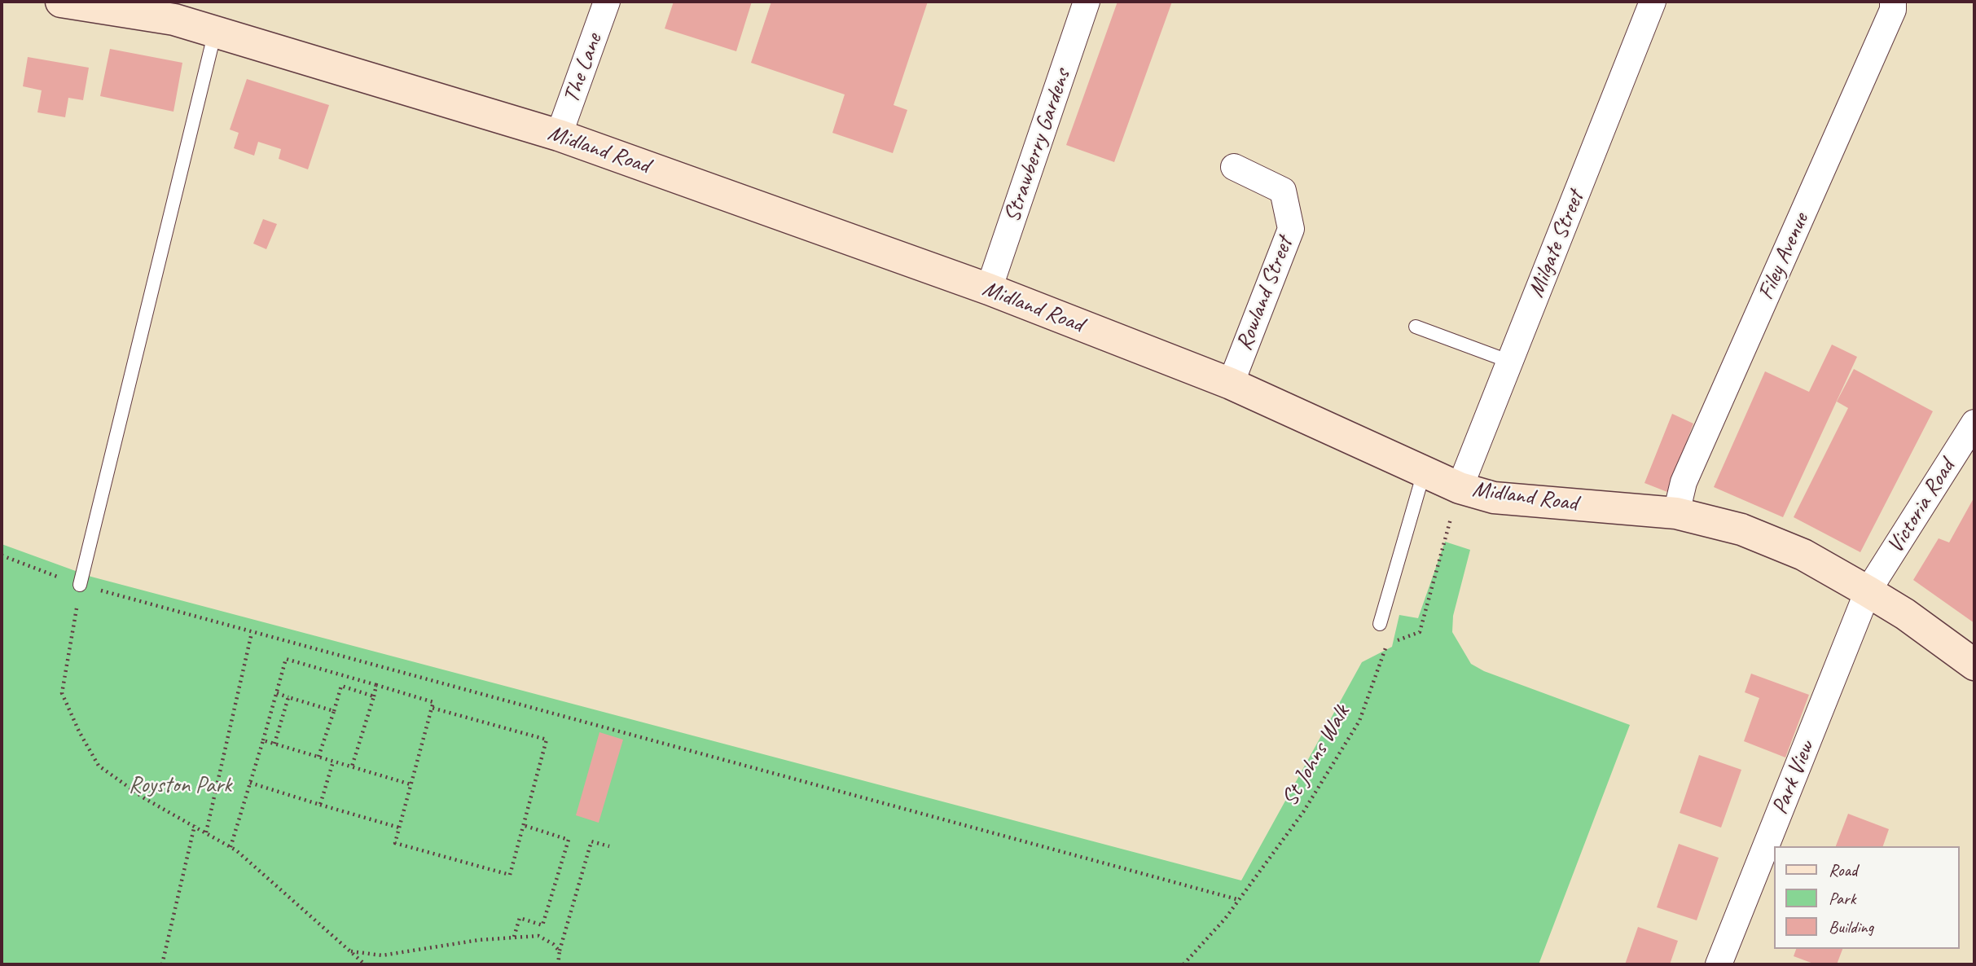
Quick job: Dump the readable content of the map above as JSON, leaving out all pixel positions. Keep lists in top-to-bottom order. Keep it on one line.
{"streets":{"main road":["Midland Road"],"street":["The Lane","Strawberry Gardens","Milgate Street","Filey Avenue","Rowland Street","Victoria Road","Park View"],"path":["St Johns Walk"]},"crossings":[["The Lane","Midland Road"],["Strawberry Gardens","Midland Road"],["Midland Road","Milgate Street"],["Midland Road","Filey Avenue"],["Midland Road","Rowland Street"],["Midland Road","Victoria Road"],["Midland Road","Park View"],["Victoria Road","Park View"]],"parks":["Royston Park"],"legend":["Road","Park","Building"]}
